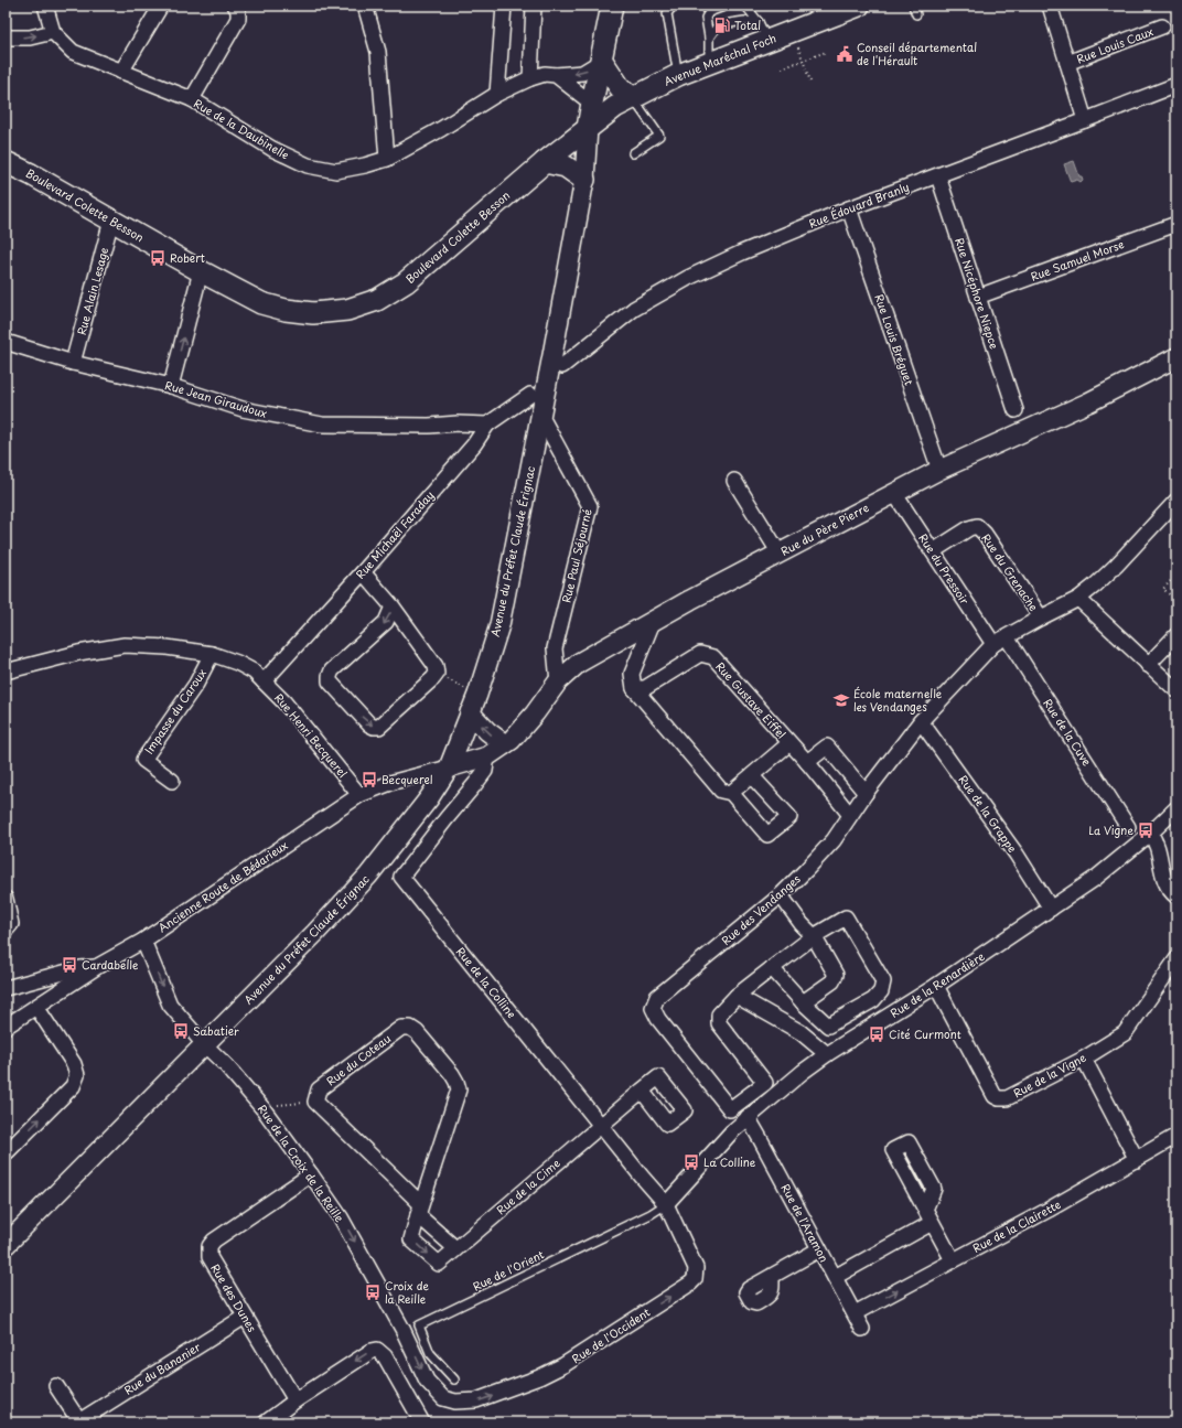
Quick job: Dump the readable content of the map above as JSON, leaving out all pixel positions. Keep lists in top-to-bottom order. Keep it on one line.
{"streets":{"main road":["Avenue Maréchal Foch","Boulevard Colette Besson"],"street":["Rue Louis Caux","Rue de la Daubinelle","Rue Édouard Branly","Rue Samuel Morse","Rue Alain Lesage","Rue Nicéphore Niepce","Rue Louis Bréguet","Rue Jean Giraudoux","Rue du Père Pierre","Rue Michaël Faraday","Avenue du Préfet Claude Érignac","Rue Paul Séjourné","Rue du Pressoir","Rue du Grenache","Rue Gustave Eiffel","Impasse du Caroux","Rue de la Cuve","Rue Henri Becquerel","Rue de la Grappe","Ancienne Route de Bédarieux","Rue des Vendanges","Rue de la Colline","Rue de la Renardière","Rue du Coteau","Rue de la Vigne","Rue de la Croix de la Reille","Rue de la Cime","Rue de l'Aramon","Rue de la Clairette","Rue des Dunes","Rue de l'Occident","Rue du Bananier"],"lane":["Rue de l'Orient"]},"crossings":[["Avenue Maréchal Foch","Boulevard Colette Besson"],["Avenue Maréchal Foch","Avenue du Préfet Claude Érignac"],["Boulevard Colette Besson","Rue Alain Lesage"],["Boulevard Colette Besson","Avenue du Préfet Claude Érignac"],["Rue Édouard Branly","Rue Nicéphore Niepce"],["Rue Édouard Branly","Rue Louis Bréguet"],["Rue Samuel Morse","Rue Nicéphore Niepce"],["Rue Alain Lesage","Rue Jean Giraudoux"],["Rue Louis Bréguet","Rue du Père Pierre"],["Rue Jean Giraudoux","Rue Michaël Faraday"],["Rue du Père Pierre","Avenue du Préfet Claude Érignac"],["Rue du Père Pierre","Rue Paul Séjourné"],["Rue du Père Pierre","Rue du Pressoir"],["Rue du Père Pierre","Ancienne Route de Bédarieux"],["Rue du Père Pierre","Rue de la Colline"],["Rue Michaël Faraday","Rue Henri Becquerel"],["Avenue du Préfet Claude Érignac","Rue Paul Séjourné"],["Avenue du Préfet Claude Érignac","Ancienne Route de Bédarieux"],["Avenue du Préfet Claude Érignac","Rue de la Croix de la Reille"],["Rue du Pressoir","Rue du Grenache"],["Rue du Pressoir","Rue des Vendanges"],["Rue du Grenache","Rue des Vendanges"],["Rue Gustave Eiffel","Rue des Vendanges"],["Impasse du Caroux","Rue Henri Becquerel"],["Rue de la Cuve","Rue des Vendanges"],["Rue Henri Becquerel","Ancienne Route de Bédarieux"],["Rue de la Grappe","Rue des Vendanges"],["Rue de la Grappe","Rue de la Renardière"],["Ancienne Route de Bédarieux","Rue de la Croix de la Reille"],["Rue de la Colline","Rue de la Renardière"],["Rue de la Colline","Rue de la Cime"],["Rue de la Colline","Rue de l'Orient"],["Rue de la Colline","Rue de l'Occident"],["Rue de la Renardière","Rue de la Vigne"],["Rue de la Renardière","Rue de l'Aramon"],["Rue de la Renardière","Rue de l'Orient"],["Rue de la Renardière","Rue de l'Occident"],["Rue du Coteau","Rue de la Cime"],["Rue de la Croix de la Reille","Rue des Dunes"],["Rue de la Croix de la Reille","Rue de l'Occident"],["Rue de l'Aramon","Rue de la Clairette"],["Rue de l'Orient","Rue de l'Occident"],["Rue des Dunes","Rue du Bananier"]],"one_way":["Rue de l'Occident"],"places":{"fuel station":["Total"],"public building":["Conseil départemental de l'Hérault"],"bus stop":["Robert","Becquerel","La Vigne","Cardabelle","Sabatier","Cité Curmont","La Colline","Croix de la Reille"],"school or university":["École maternelle les Vendanges"]}}
